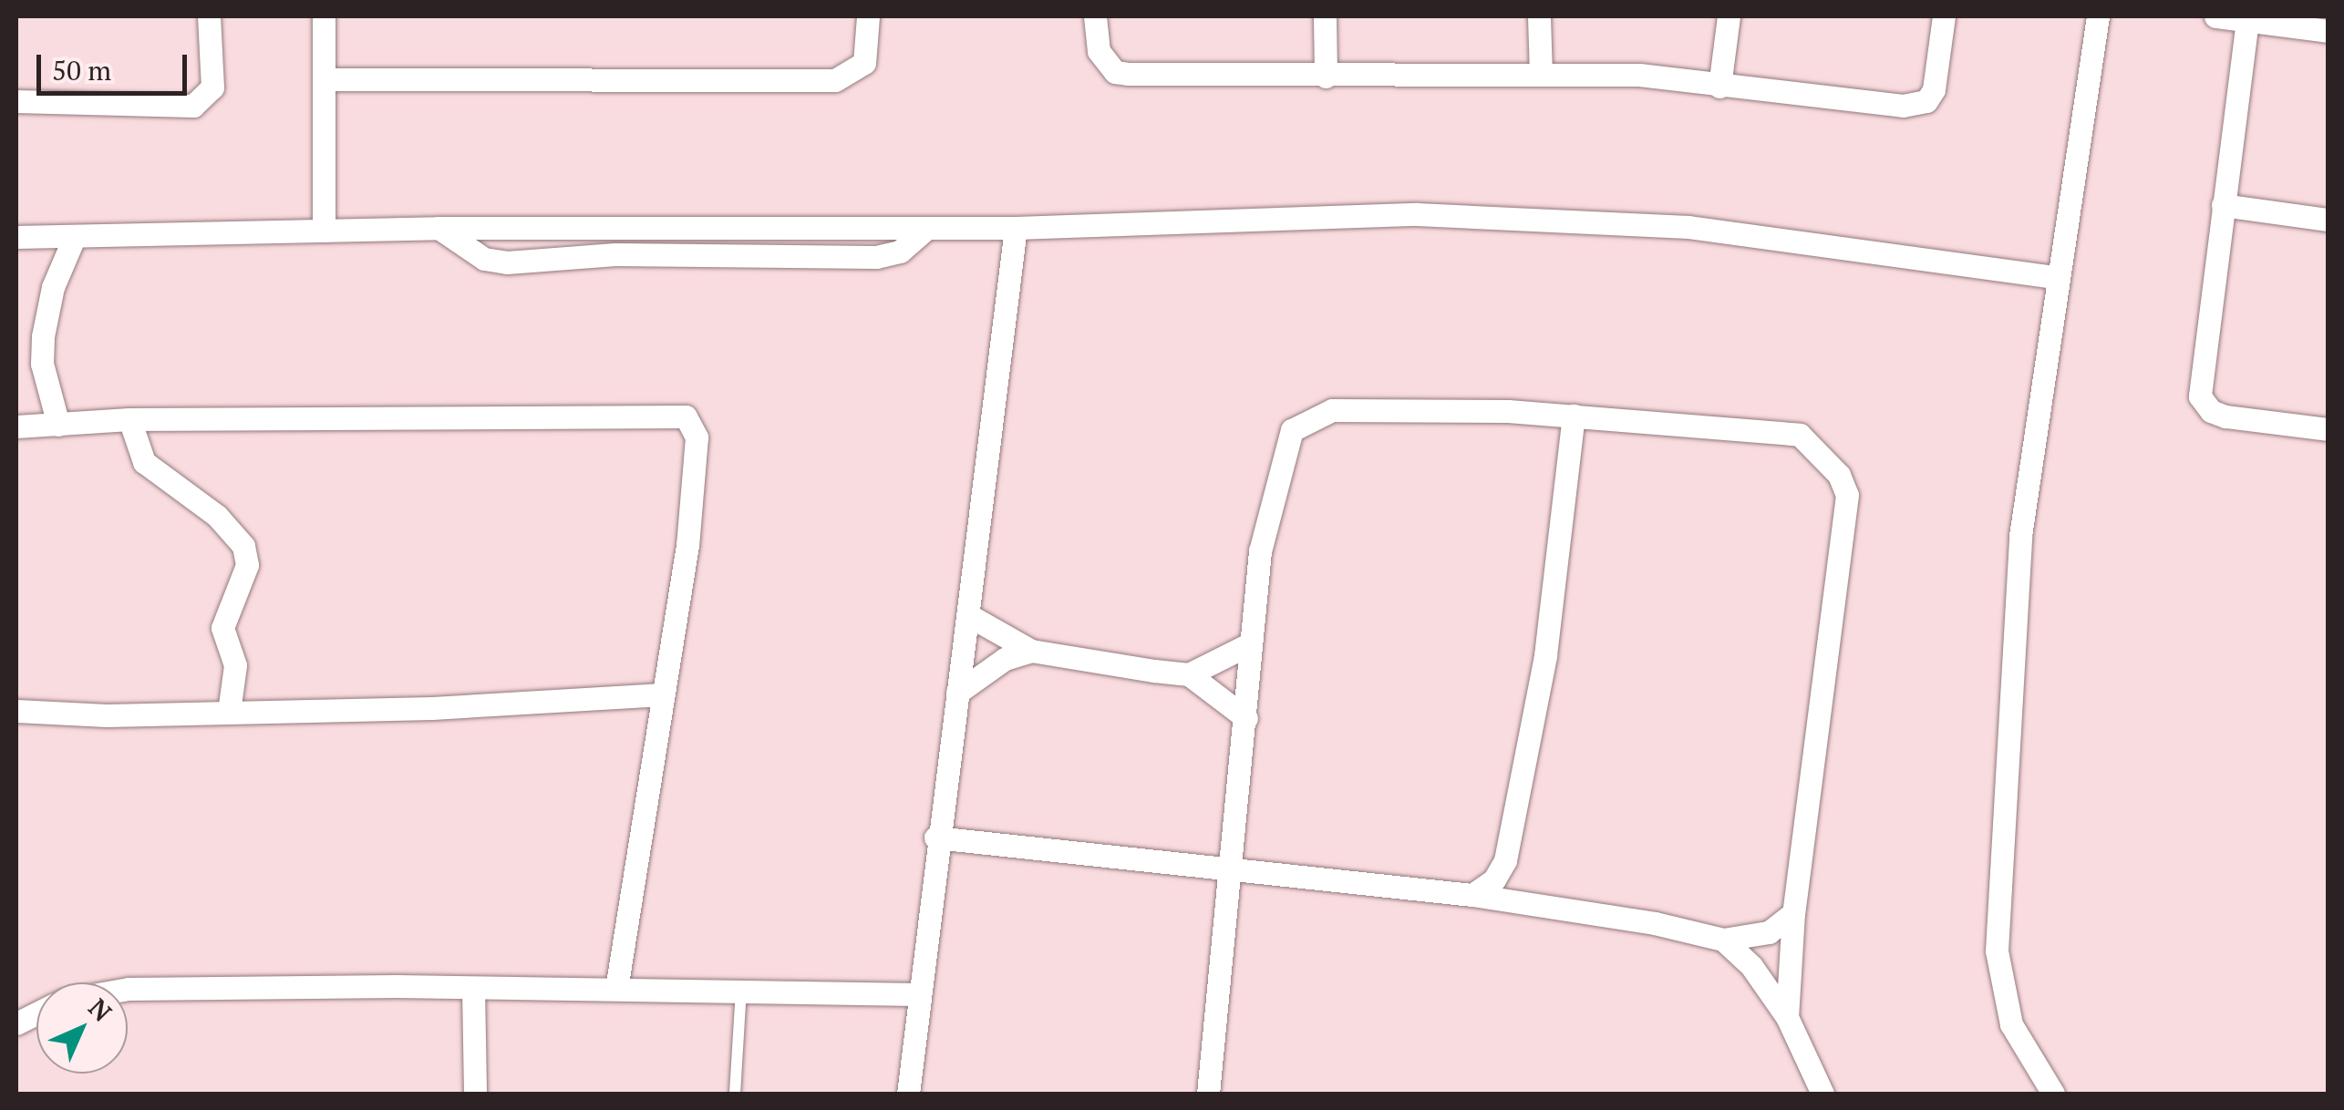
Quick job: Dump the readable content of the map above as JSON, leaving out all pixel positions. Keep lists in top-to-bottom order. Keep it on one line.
{"scale_bar":"50 m","north":"top right"}
